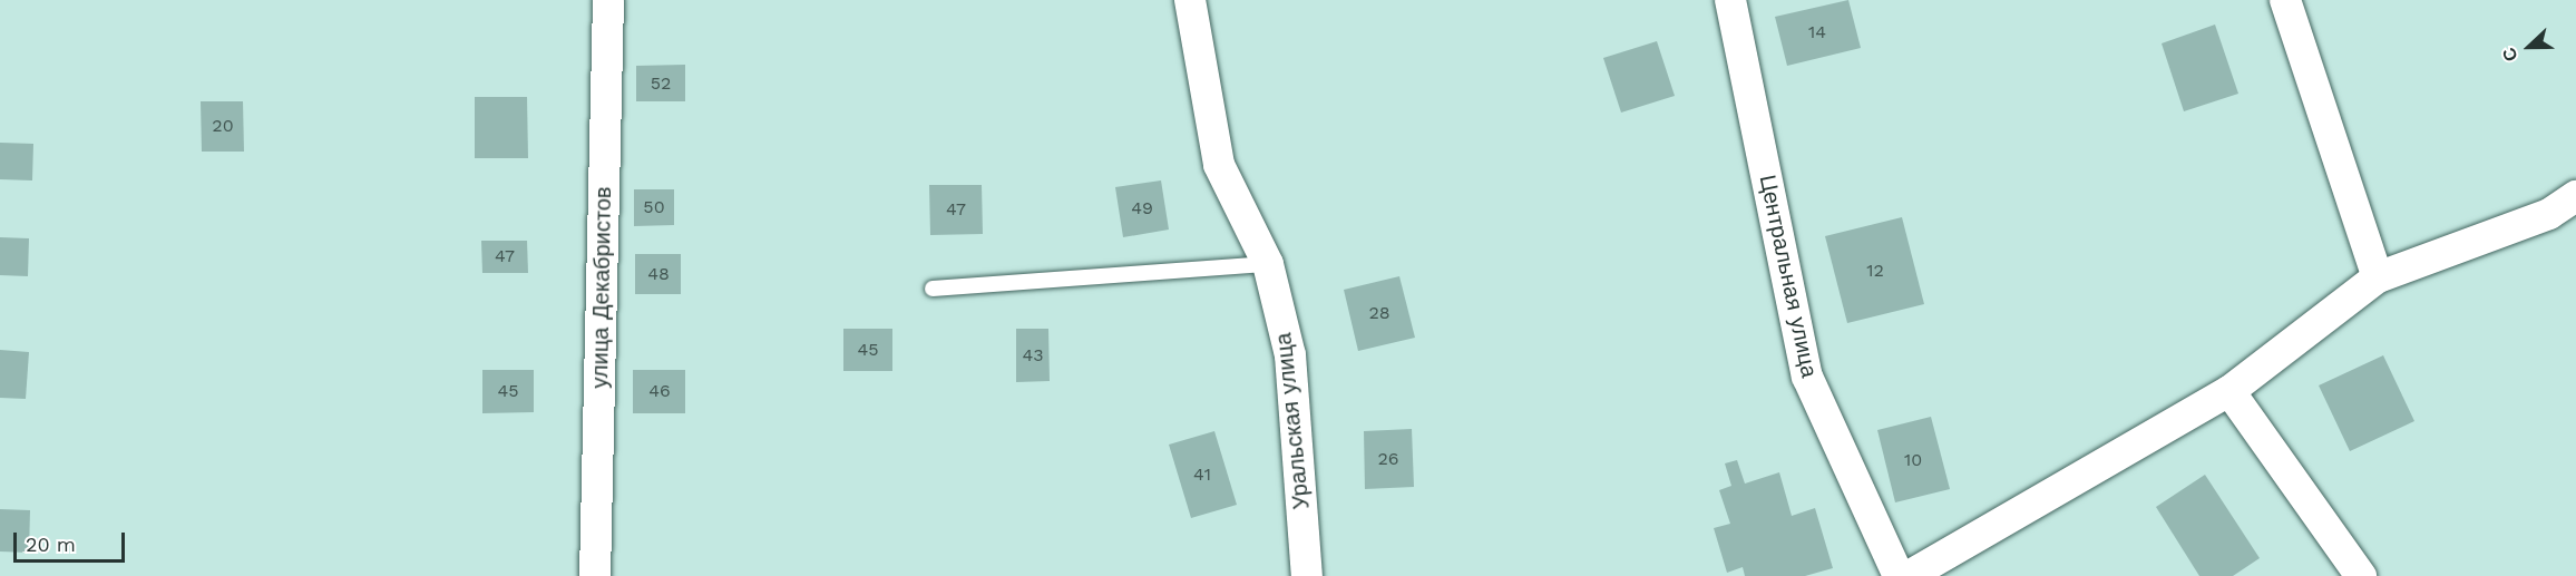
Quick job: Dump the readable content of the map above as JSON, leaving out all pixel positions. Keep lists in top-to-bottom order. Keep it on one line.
{"streets":{"street":["Центральная улица","улица Декабристов","Уральская улица"]},"house_numbers":["14","52","20","50","49","47","47","12","48","28","45","43","45","46","26","10","41"],"scale_bar":"20 m","north":"left"}
